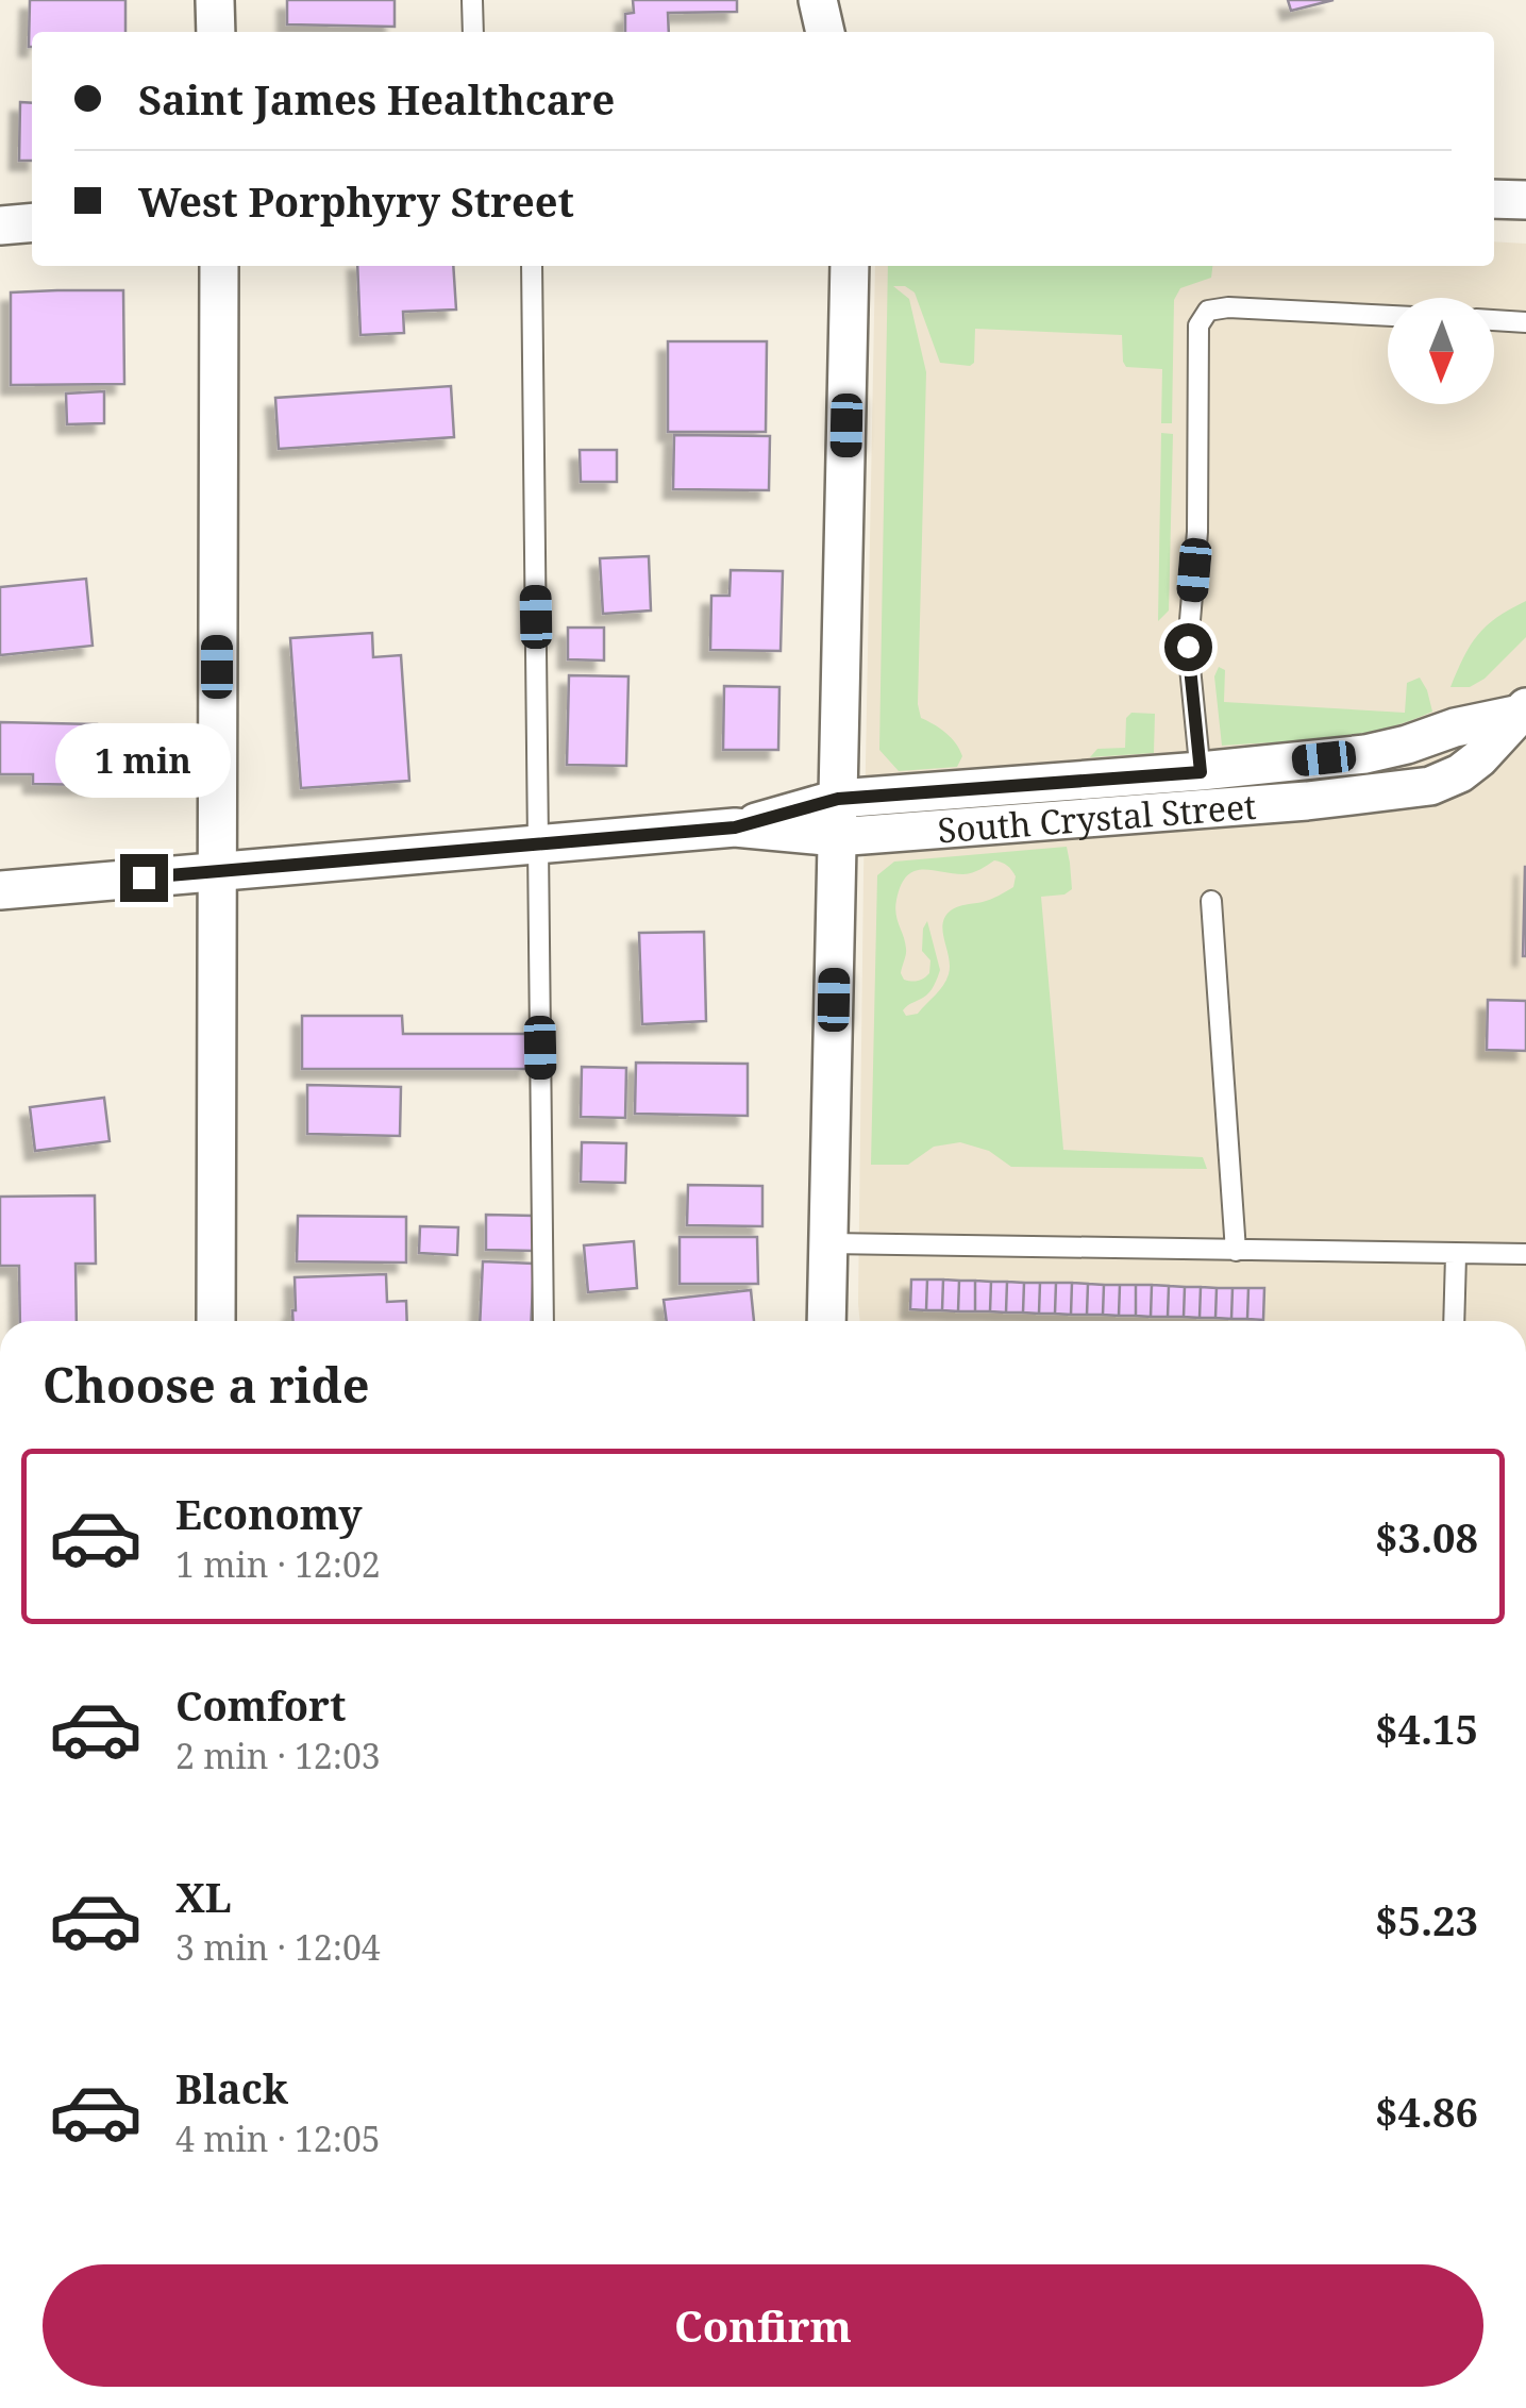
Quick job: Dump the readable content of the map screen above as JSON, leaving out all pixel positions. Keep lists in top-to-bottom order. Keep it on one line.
{"streets":{"street":["South Crystal Street"]},"north":"bottom","page":{"banner":["Saint James Healthcare","West Porphyry Street"],"bubble":"1 min","heading":"Choose a ride","list":[{"name":"Economy","note":"1 min · 12:02","value":"$3.08"},{"name":"Comfort","note":"2 min · 12:03","value":"$4.15"},{"name":"XL","note":"3 min · 12:04","value":"$5.23"},{"name":"Black","note":"4 min · 12:05","value":"$4.86"}],"buttons":"Confirm"}}
